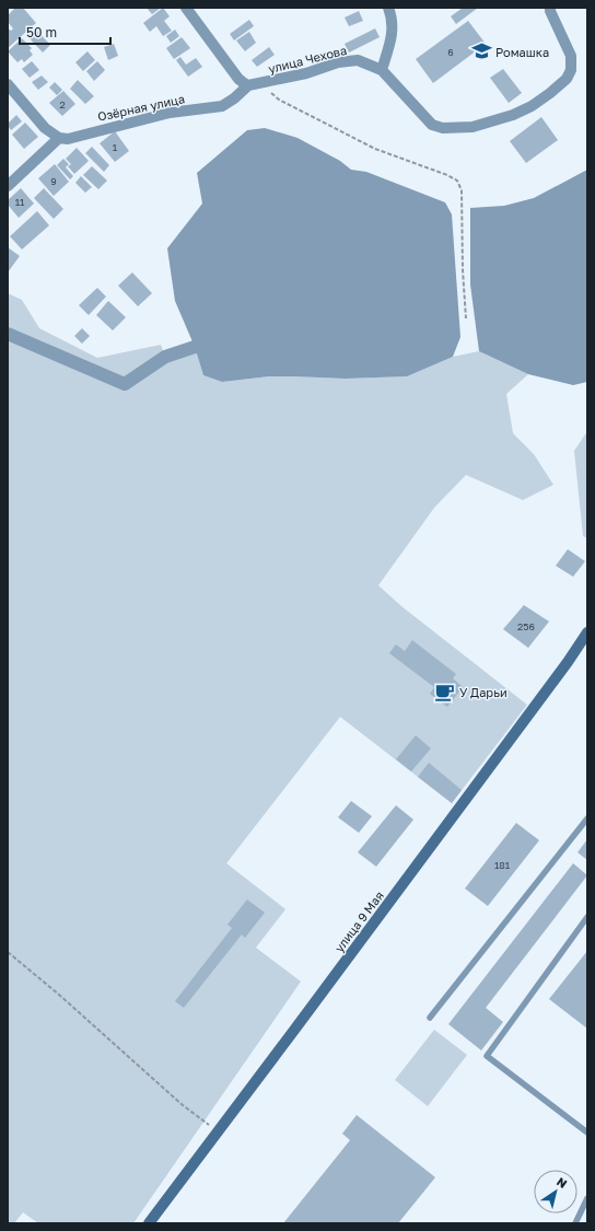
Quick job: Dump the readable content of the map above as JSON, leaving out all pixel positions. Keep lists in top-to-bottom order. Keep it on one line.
{"streets":{"street":["улица Чехова","Озёрная улица","улица 9 Мая"]},"crossings":[["улица Чехова","Озёрная улица"]],"places":{"school or university":["Ромашка"],"cafe":["У Дарьи"]},"house_numbers":["6","2","1","9","11","256","181"],"scale_bar":"50 m","north":"top right"}
